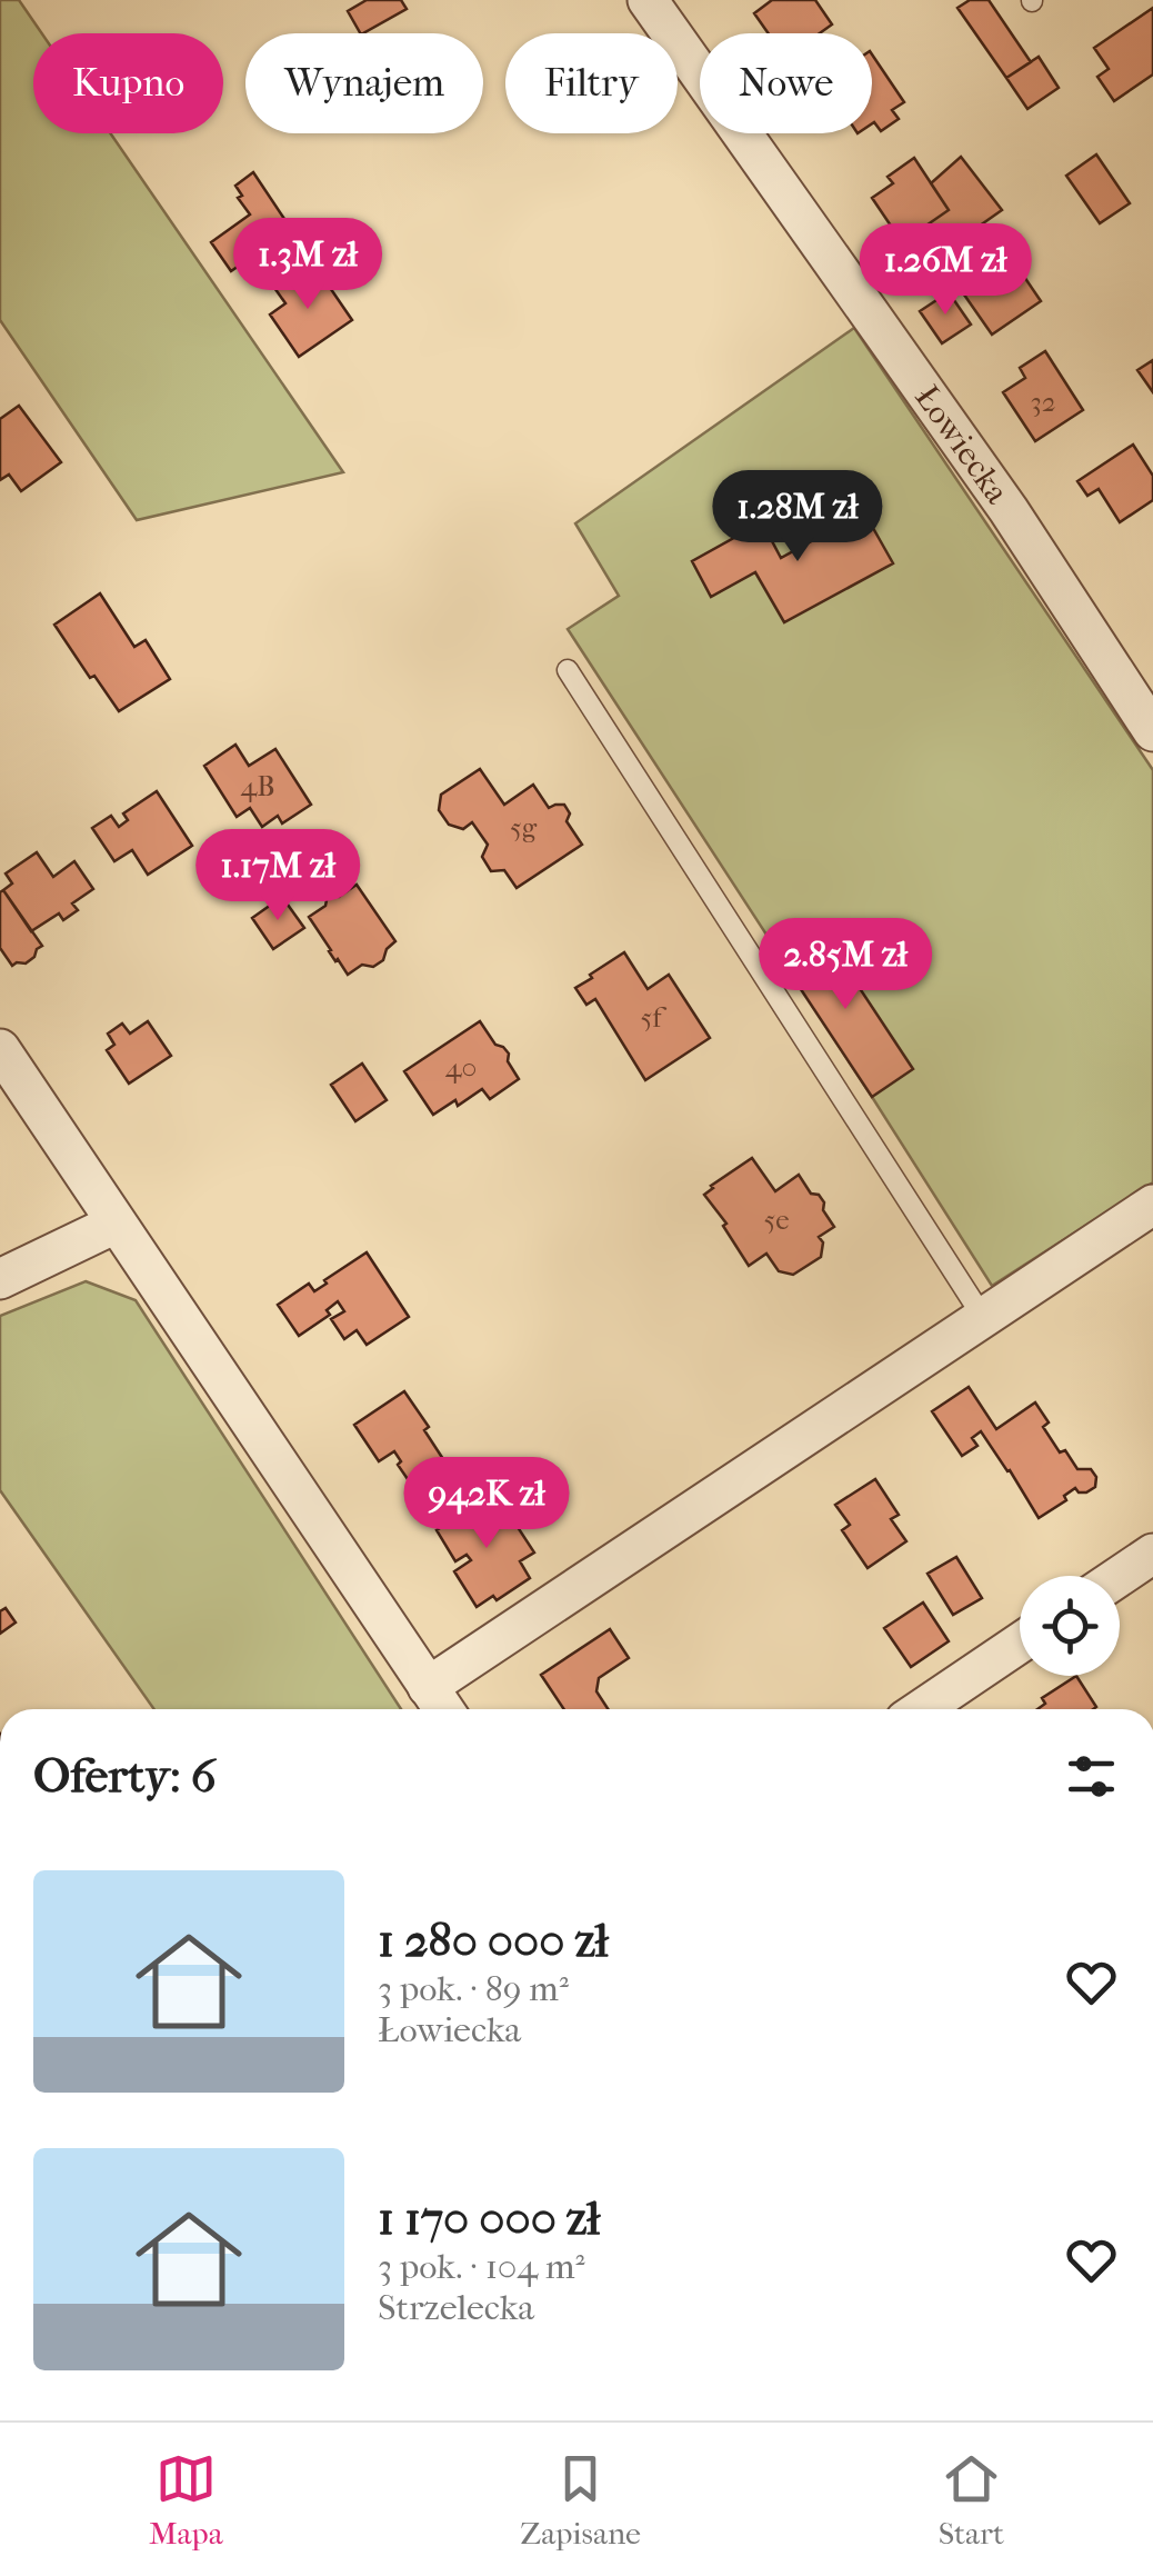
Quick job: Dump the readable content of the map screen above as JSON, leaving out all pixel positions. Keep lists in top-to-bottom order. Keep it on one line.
{"streets":{"street":["Łowiecka"]},"house_numbers":["32","4B","5g","5f","40","5e"],"page":{"chip":["Kupno","Wynajem","Filtry","Nowe"],"price":["1.3M zł","1.26M zł","1.28M zł","1.17M zł","2.85M zł","942K zł"],"heading":"Oferty: 6","list":[{"name":"1 280 000 zł","note":"3 pok. · 89 m² · Łowiecka"},{"name":"1 170 000 zł","note":"3 pok. · 104 m² · Strzelecka"}],"tabs":["Mapa","Zapisane","Start"]}}
